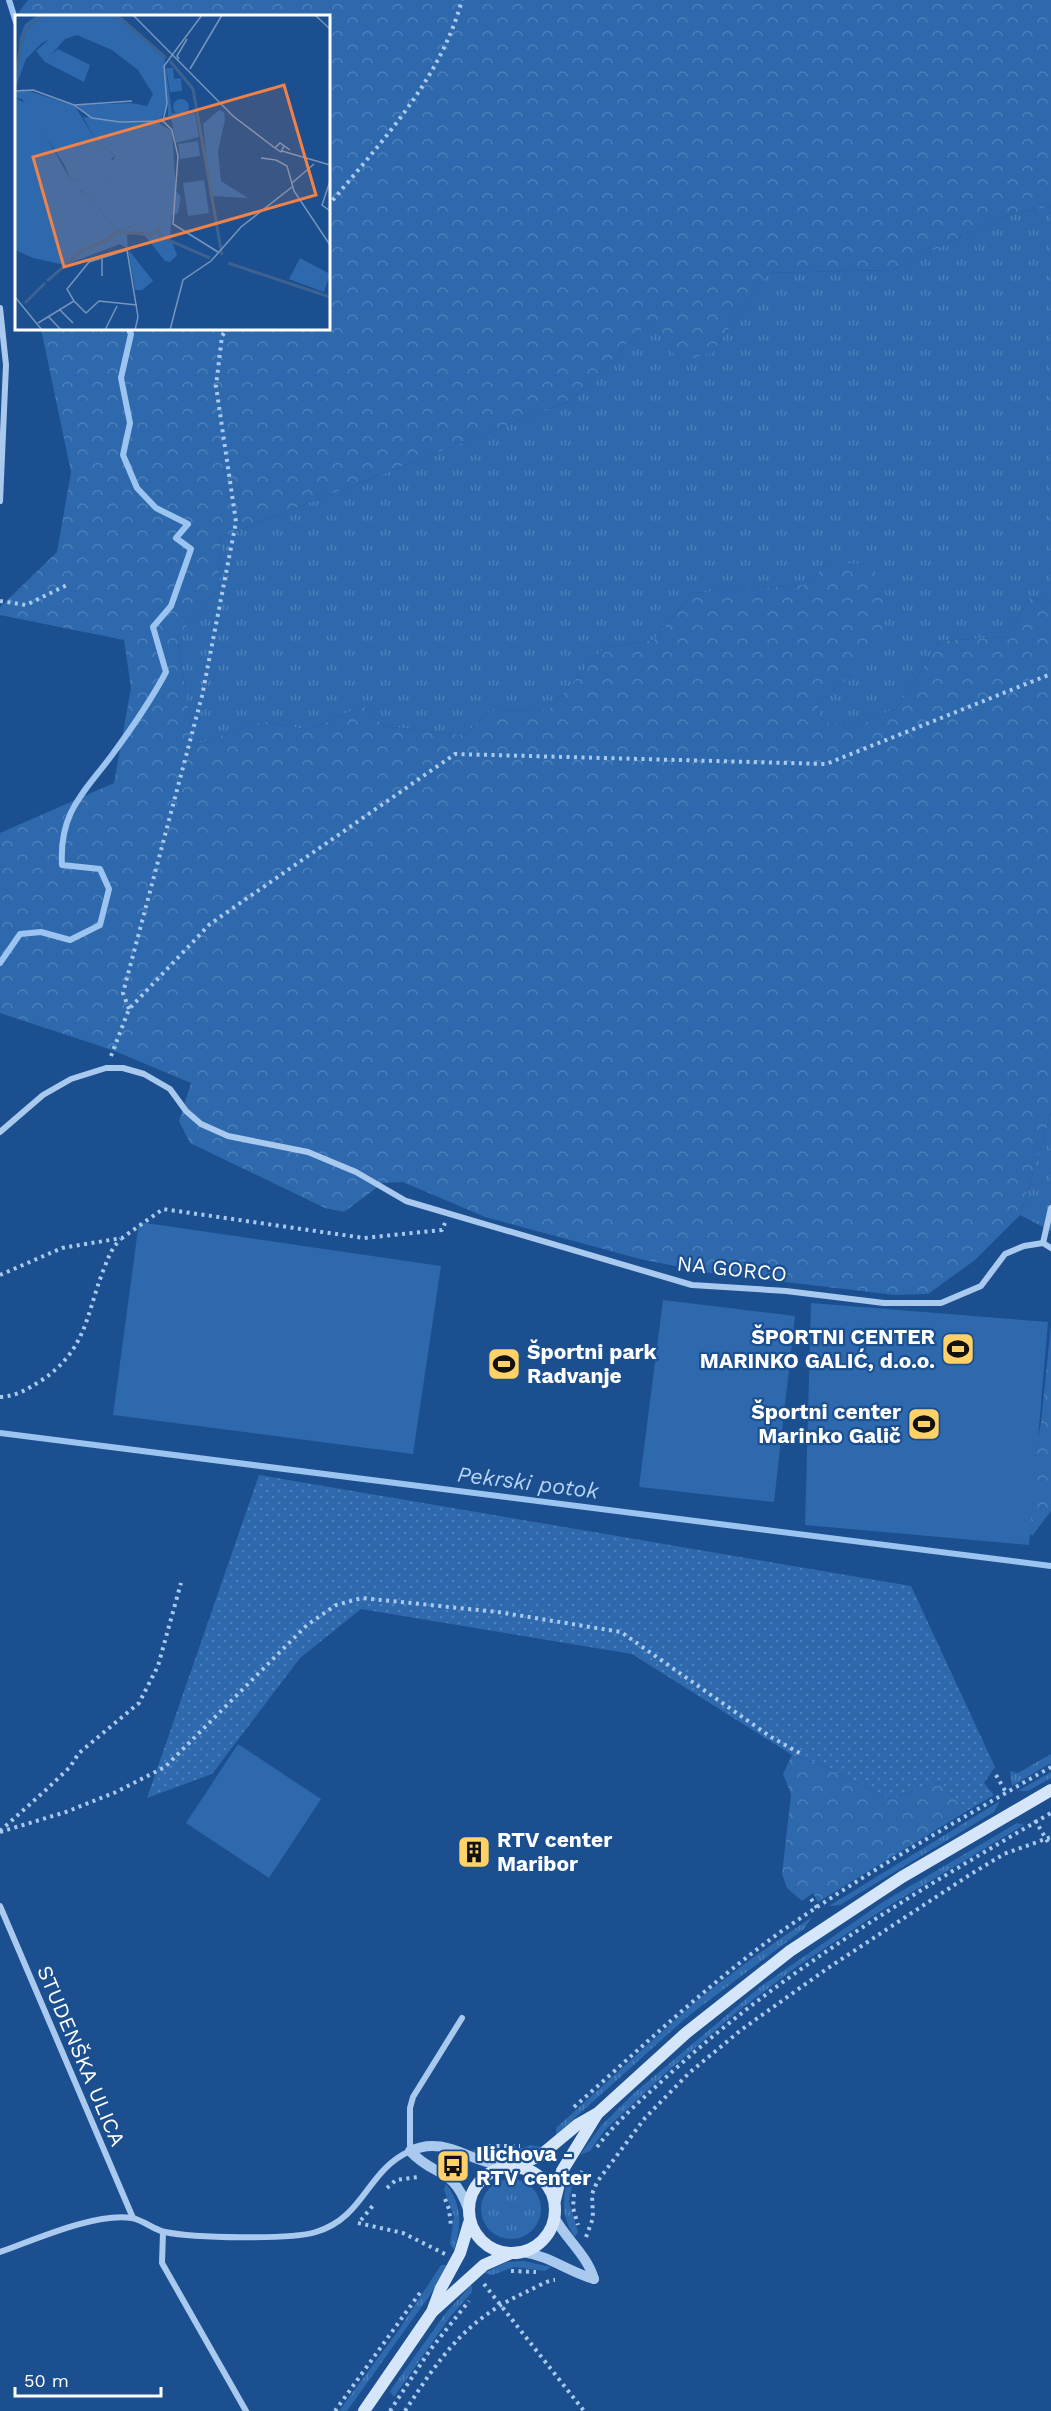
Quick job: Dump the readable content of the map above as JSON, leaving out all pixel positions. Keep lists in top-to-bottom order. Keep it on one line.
{"streets":{"street":["NA GORCO","STUDENŠKA ULICA"]},"water":["Pekrski potok"],"places":{"sports":["ŠPORTNI CENTER MARINKO GALIĆ, d.o.o.","Športni park Radvanje","Športni center Marinko Galič"],"building":["RTV center Maribor"],"bus stop":["Ilichova - RTV center"]},"scale_bar":"50 m"}
